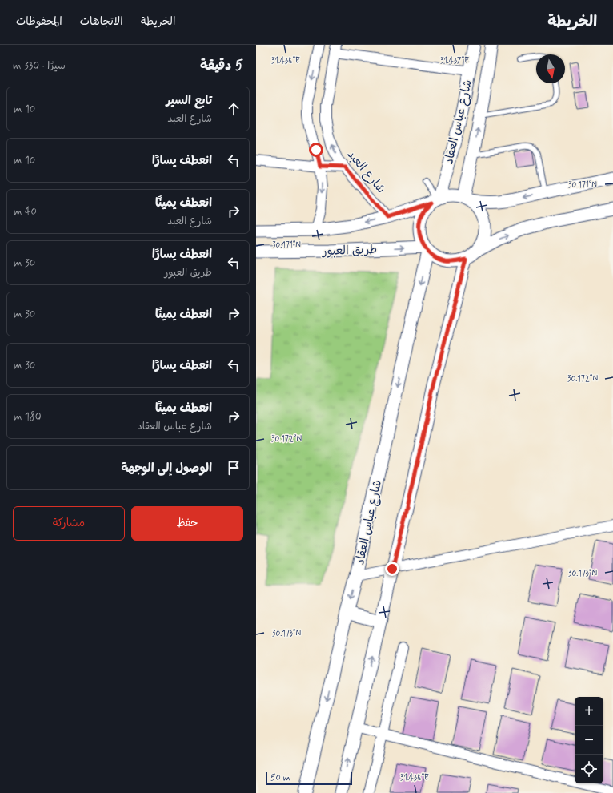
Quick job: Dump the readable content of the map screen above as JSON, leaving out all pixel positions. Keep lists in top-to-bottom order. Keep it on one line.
{"streets":{"street":["شارع عباس العقاد","شارع العبد","طريق العبور"]},"crossings":[["شارع عباس العقاد","طريق العبور"],["شارع العبد","طريق العبور"]],"scale_bar":"50 m","north":"bottom","page":{"header":"الخريطة","nav":["الخريطة","الاتجاهات","المحفوظات"],"heading":["5 دقيقة","سيرًا · 330 m"],"list":[["تابع السير","شارع العبد","10 m"],["انعطف يسارًا","10 m"],["انعطف يمينًا","شارع العبد","40 m"],["انعطف يسارًا","طريق العبور","30 m"],["انعطف يمينًا","30 m"],["انعطف يسارًا","30 m"],["انعطف يمينًا","شارع عباس العقاد","180 m"],"الوصول إلى الوجهة"],"buttons":["حفظ","مشاركة"],"map_buttons":["+","−"],"scale":"50 m"},"coordinates":["31.438°E","31.437°E","30.171°N","30.172°N","30.173°N"]}
